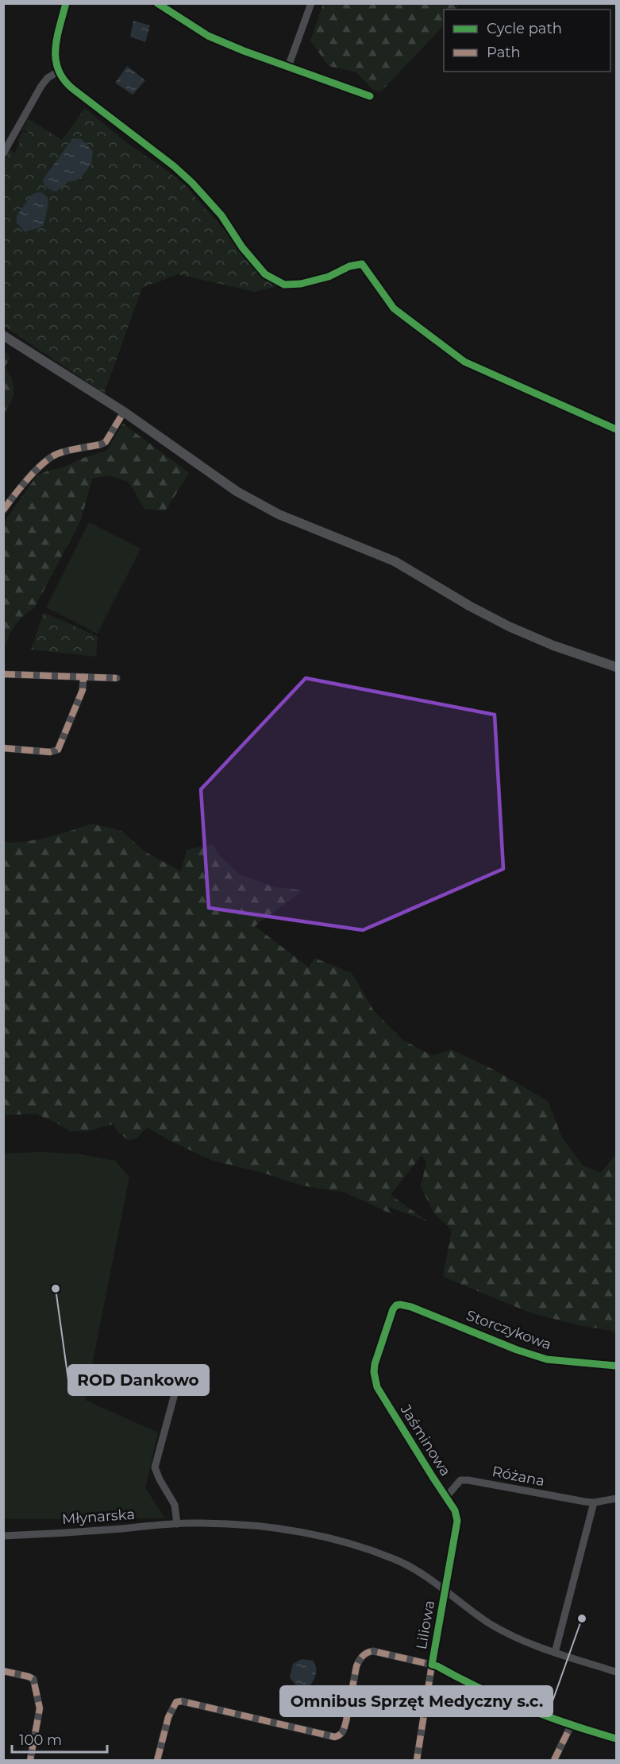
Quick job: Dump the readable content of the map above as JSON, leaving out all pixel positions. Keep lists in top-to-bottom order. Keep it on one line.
{"streets":{"street":["Storczykowa","Jaśminowa","Różana","Młynarska","Liliowa"]},"crossings":[["Storczykowa","Jaśminowa"],["Jaśminowa","Różana"],["Jaśminowa","Młynarska"],["Jaśminowa","Liliowa"],["Młynarska","Liliowa"]],"places":["ROD Dankowo","Omnibus Sprzęt Medyczny s.c."],"legend":["Cycle path","Path"],"scale_bar":"100 m"}
